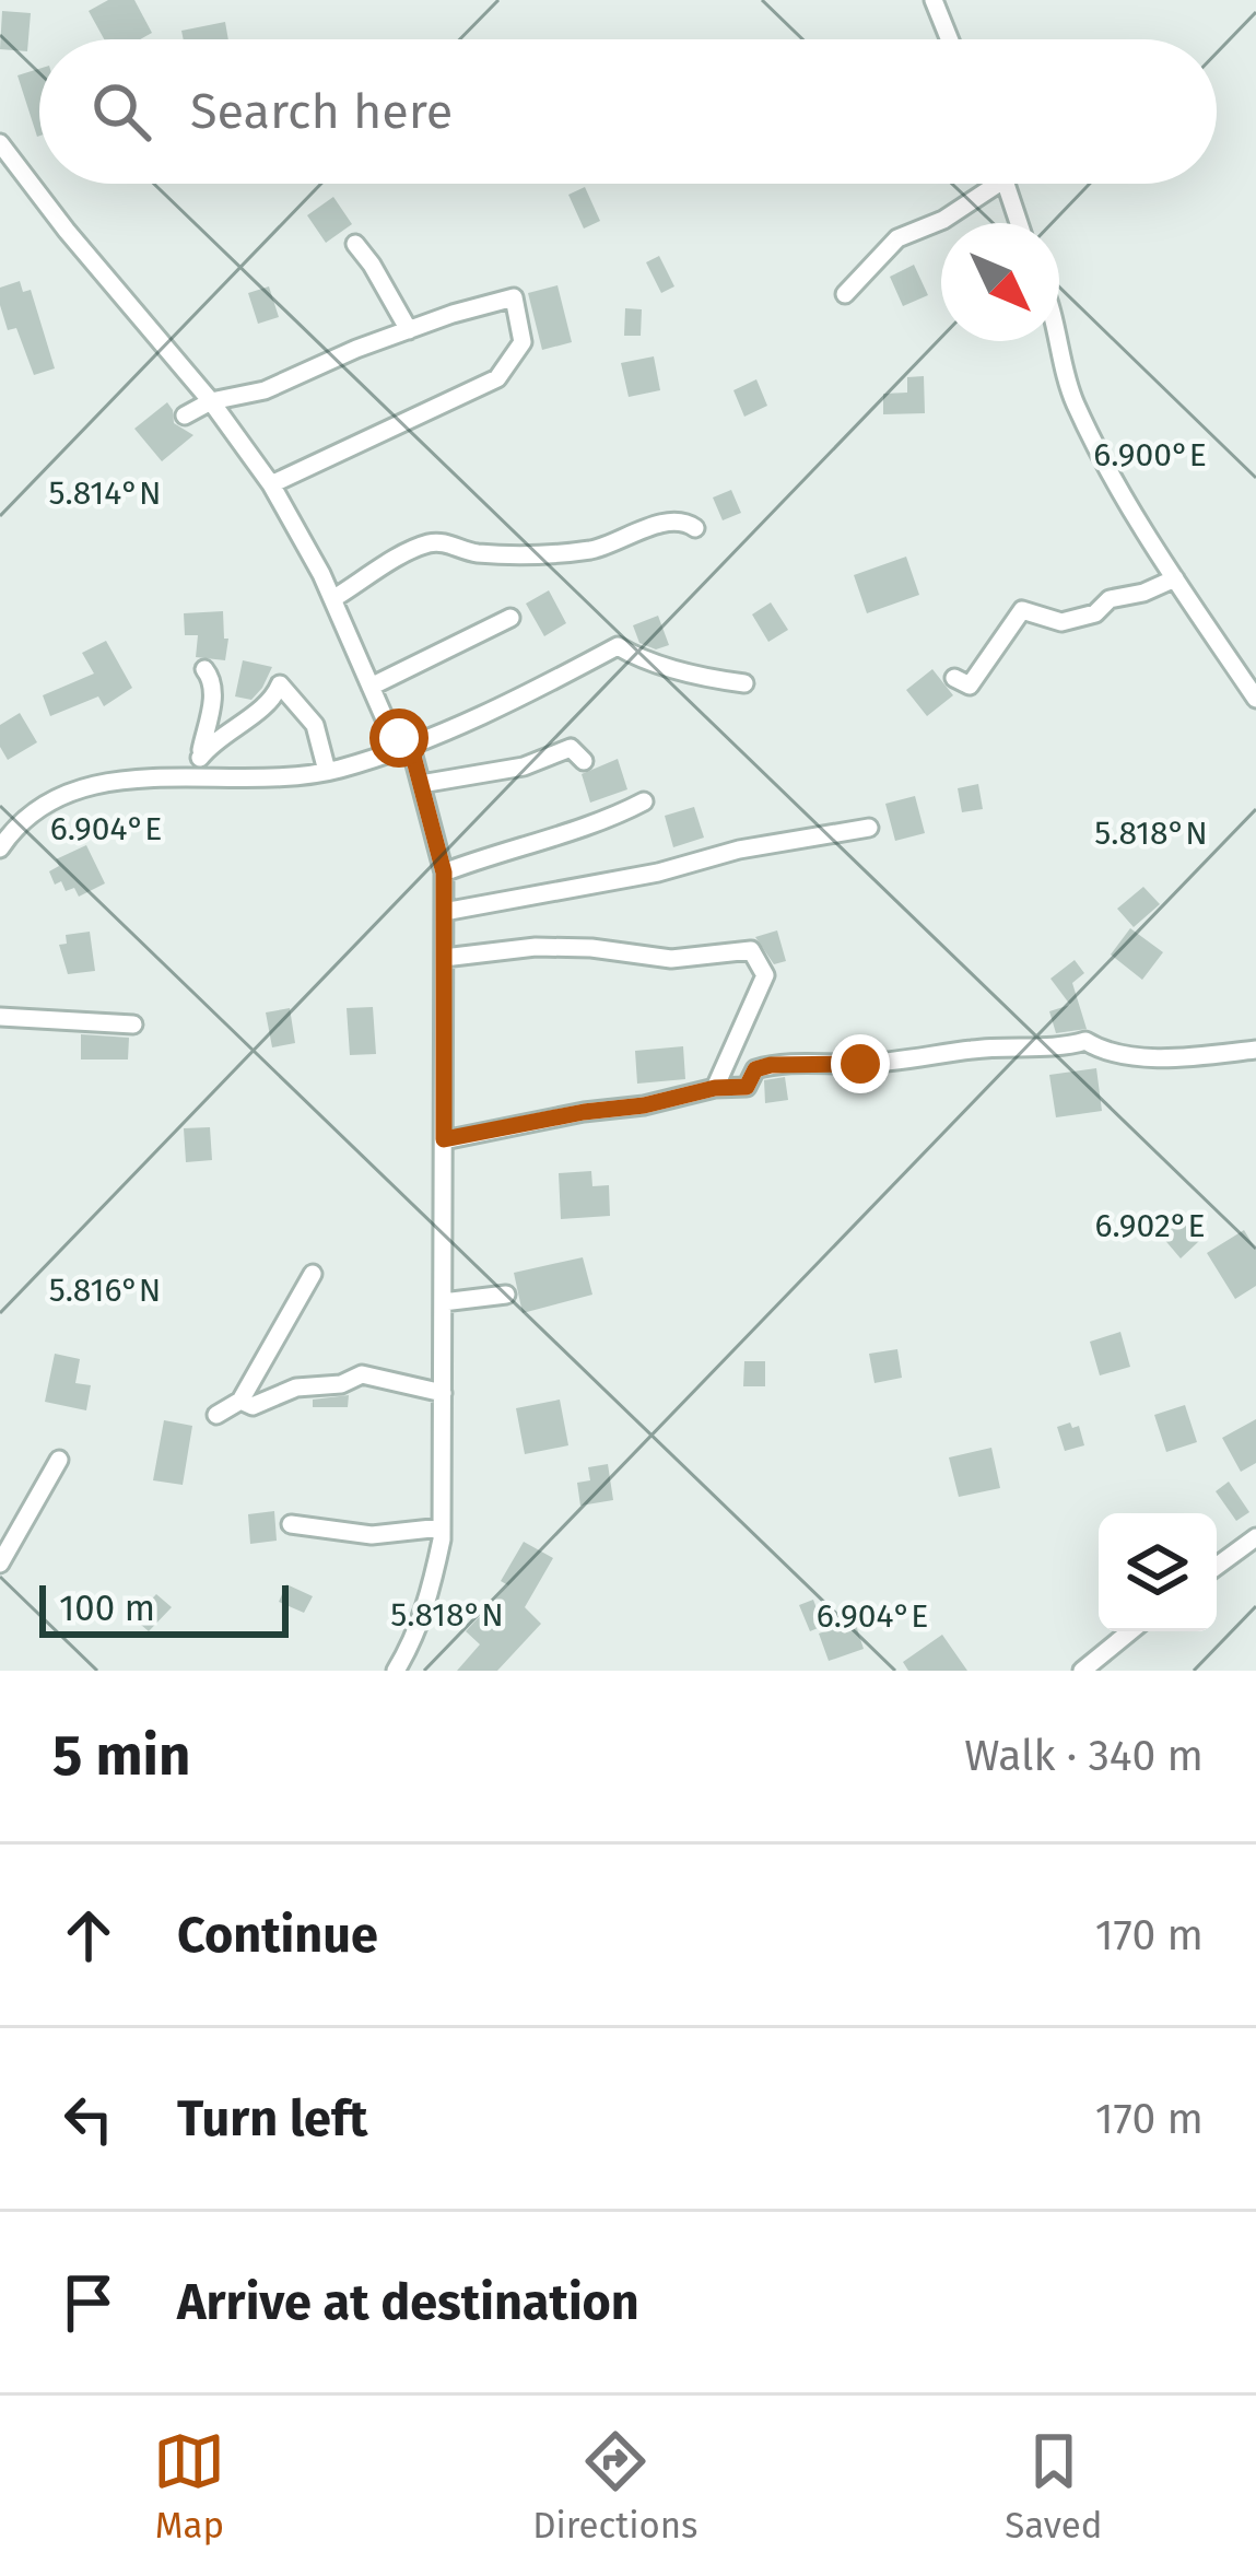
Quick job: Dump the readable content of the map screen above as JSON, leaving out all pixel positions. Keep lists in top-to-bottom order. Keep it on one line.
{"scale_bar":"100 m","north":"bottom right","page":{"search":"Search here","scale":"100 m","heading":["5 min","Walk · 340 m"],"list":[["Continue","170 m"],["Turn left","170 m"],"Arrive at destination"],"nav":["Map","Directions","Saved"]},"coordinates":["6.900°E","5.814°N","6.904°E","5.818°N","6.902°E","5.816°N"]}
